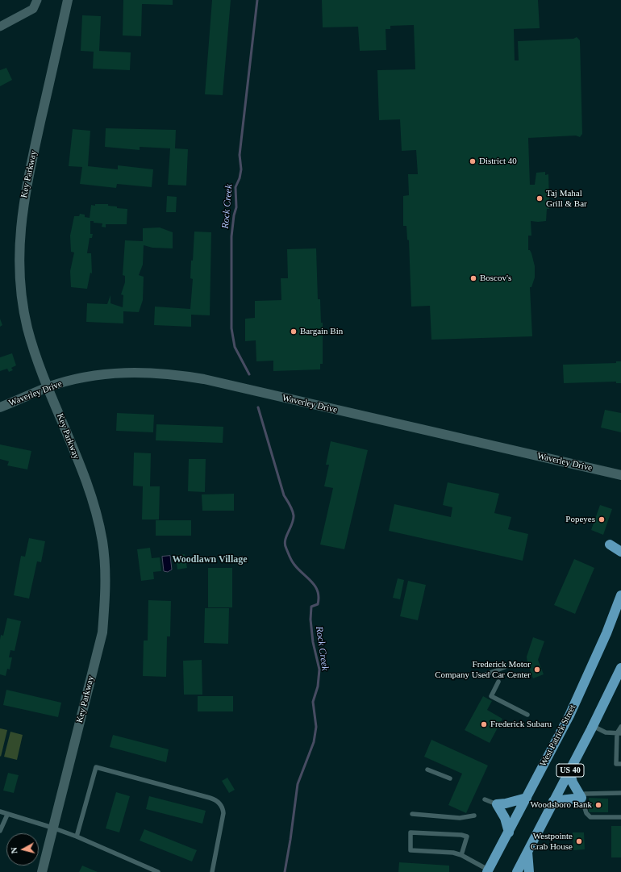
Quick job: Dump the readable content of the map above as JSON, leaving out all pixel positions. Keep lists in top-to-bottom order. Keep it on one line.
{"streets":{"main road":["West Patrick Street","US 40"],"street":["Key Parkway","Waverley Drive"]},"crossings":[["Key Parkway","Waverley Drive"]],"districts":["Woodlawn Village"],"water":["Rock Creek"],"places":["District 40","Taj Mahal Grill & Bar","Boscov's","Bargain Bin","Popeyes","Frederick Motor Company Used Car Center","Frederick Subaru","Woodsboro Bank","Westpointe Crab House"],"north":"left"}
